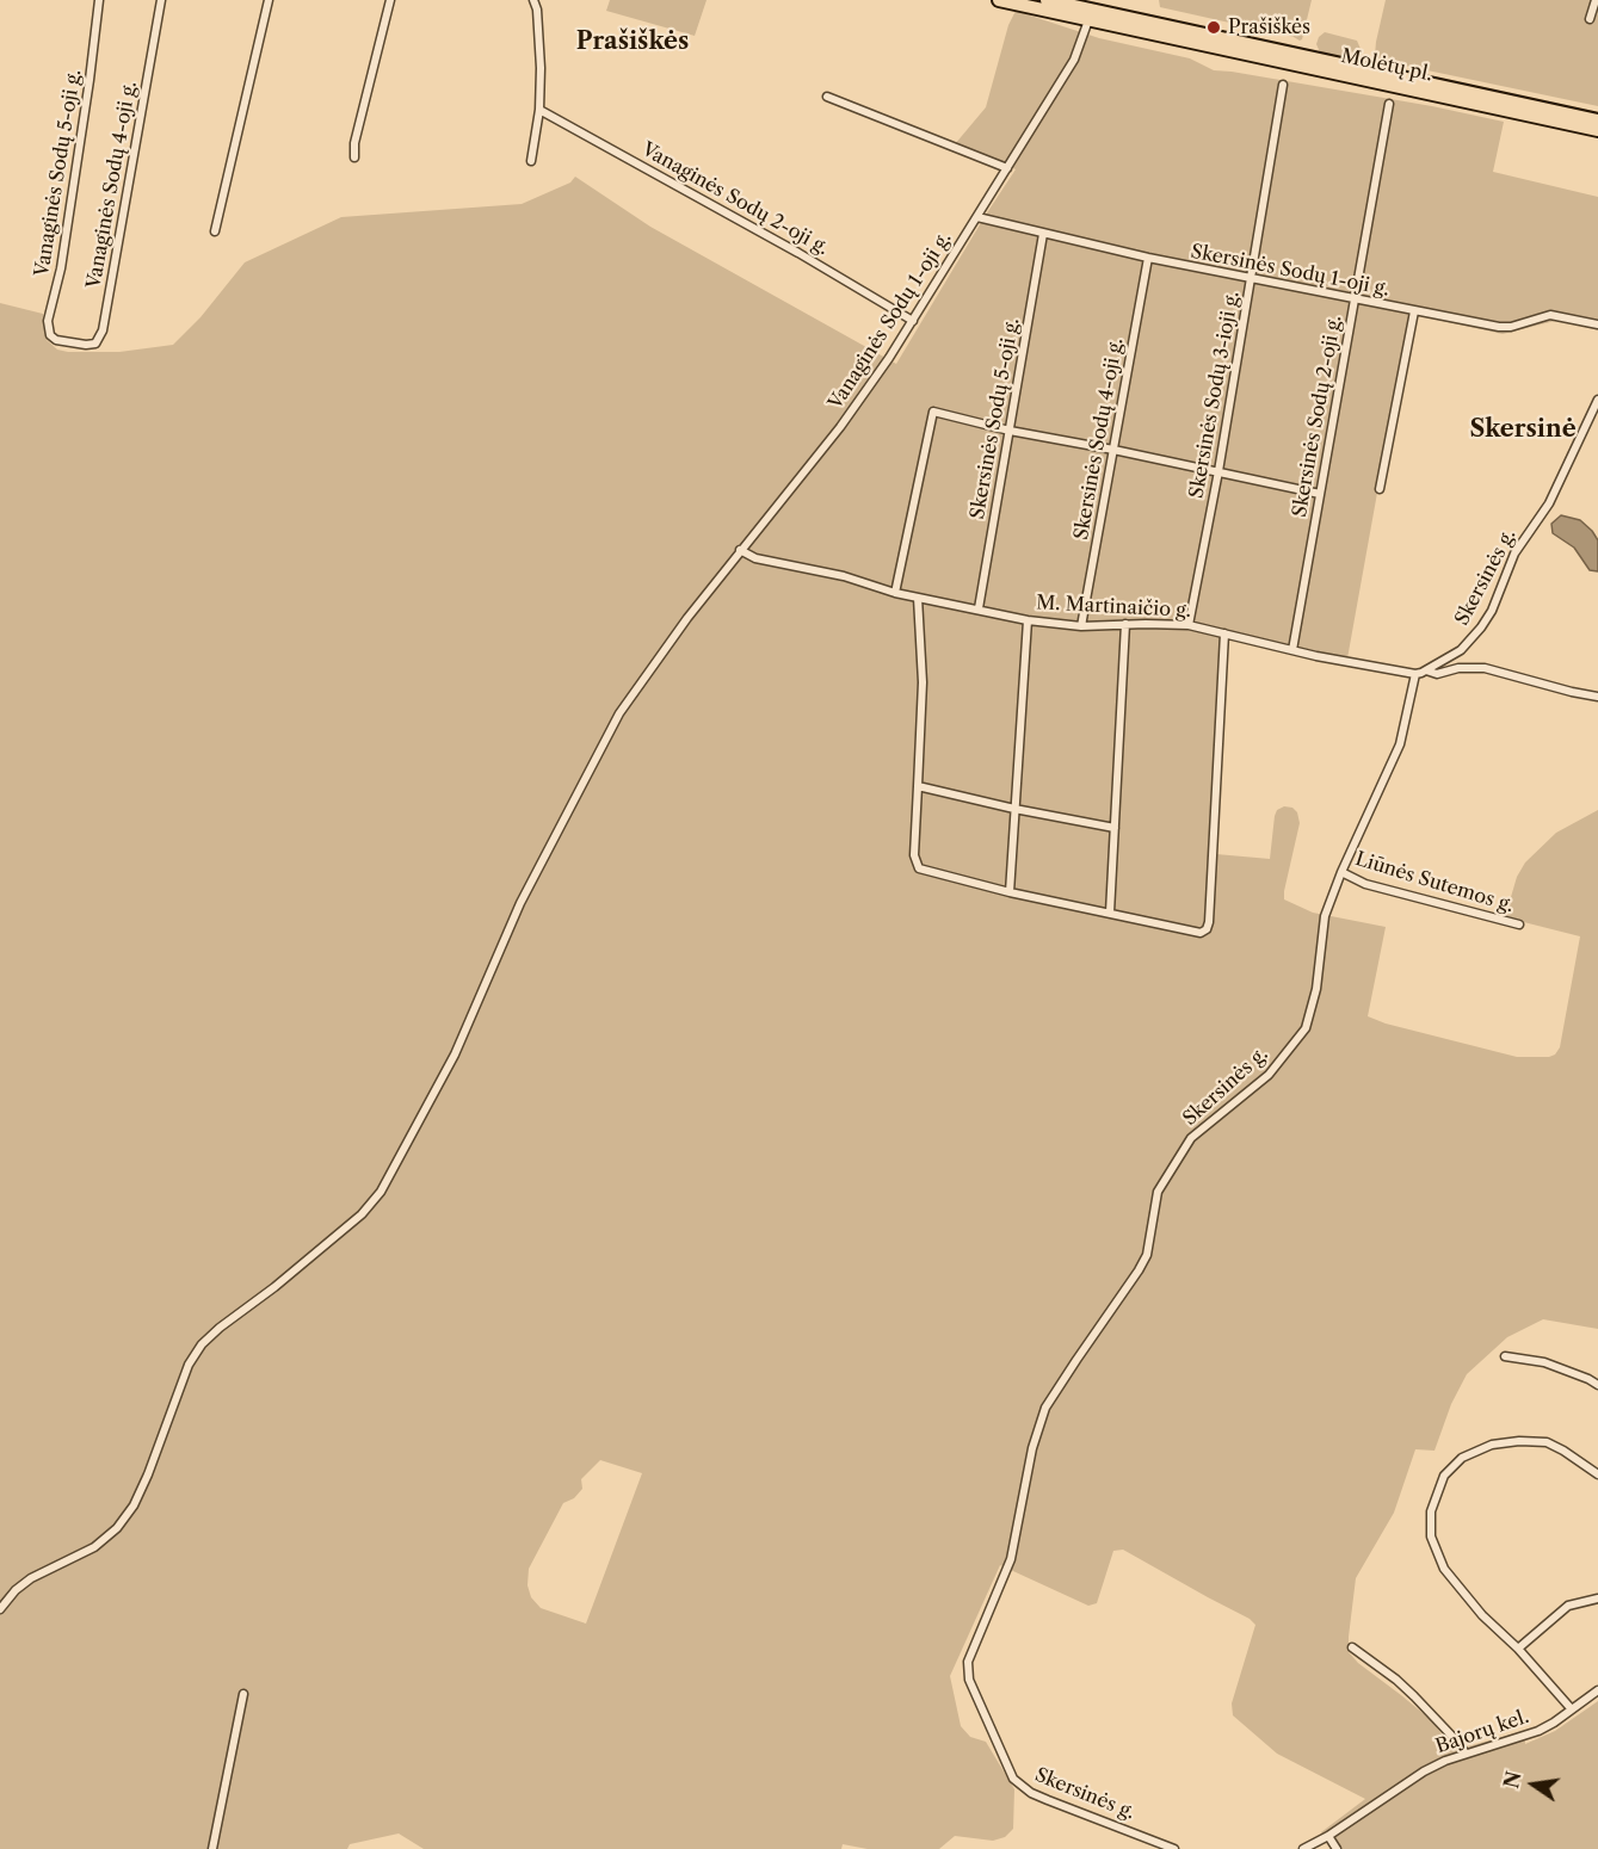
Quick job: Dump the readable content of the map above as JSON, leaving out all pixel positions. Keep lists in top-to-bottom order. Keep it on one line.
{"streets":{"highway":["Molėtų pl."],"street":["Vanaginės Sodų 5-oji g.","Vanaginės Sodų 4-oji g.","Vanaginės Sodų 2-oji g.","Skersinės Sodų 1-oji g.","Vanaginės Sodų 1-oji g.","Skersinės Sodų 3-ioji g.","Skersinės Sodų 2-oji g.","Skersinės Sodų 5-oji g.","Skersinės Sodų 4-oji g.","Skersinės g.","M. Martinaičio g.","Liūnės Sutemos g.","Bajorų kel."]},"crossings":[["Molėtų pl.","Vanaginės Sodų 1-oji g."],["Vanaginės Sodų 5-oji g.","Vanaginės Sodų 4-oji g."],["Vanaginės Sodų 2-oji g.","Vanaginės Sodų 1-oji g."],["Skersinės Sodų 1-oji g.","Vanaginės Sodų 1-oji g."],["Skersinės Sodų 1-oji g.","Skersinės Sodų 3-ioji g."],["Skersinės Sodų 1-oji g.","Skersinės Sodų 2-oji g."],["Skersinės Sodų 1-oji g.","Skersinės Sodų 5-oji g."],["Skersinės Sodų 1-oji g.","Skersinės Sodų 4-oji g."],["Vanaginės Sodų 1-oji g.","M. Martinaičio g."],["Skersinės Sodų 3-ioji g.","M. Martinaičio g."],["Skersinės Sodų 2-oji g.","M. Martinaičio g."],["Skersinės Sodų 5-oji g.","M. Martinaičio g."],["Skersinės Sodų 4-oji g.","M. Martinaičio g."],["Skersinės g.","M. Martinaičio g."],["Skersinės g.","Liūnės Sutemos g."]],"districts":["Prašiškės","Skersinė"],"places":["Prašiškės"],"north":"left"}
